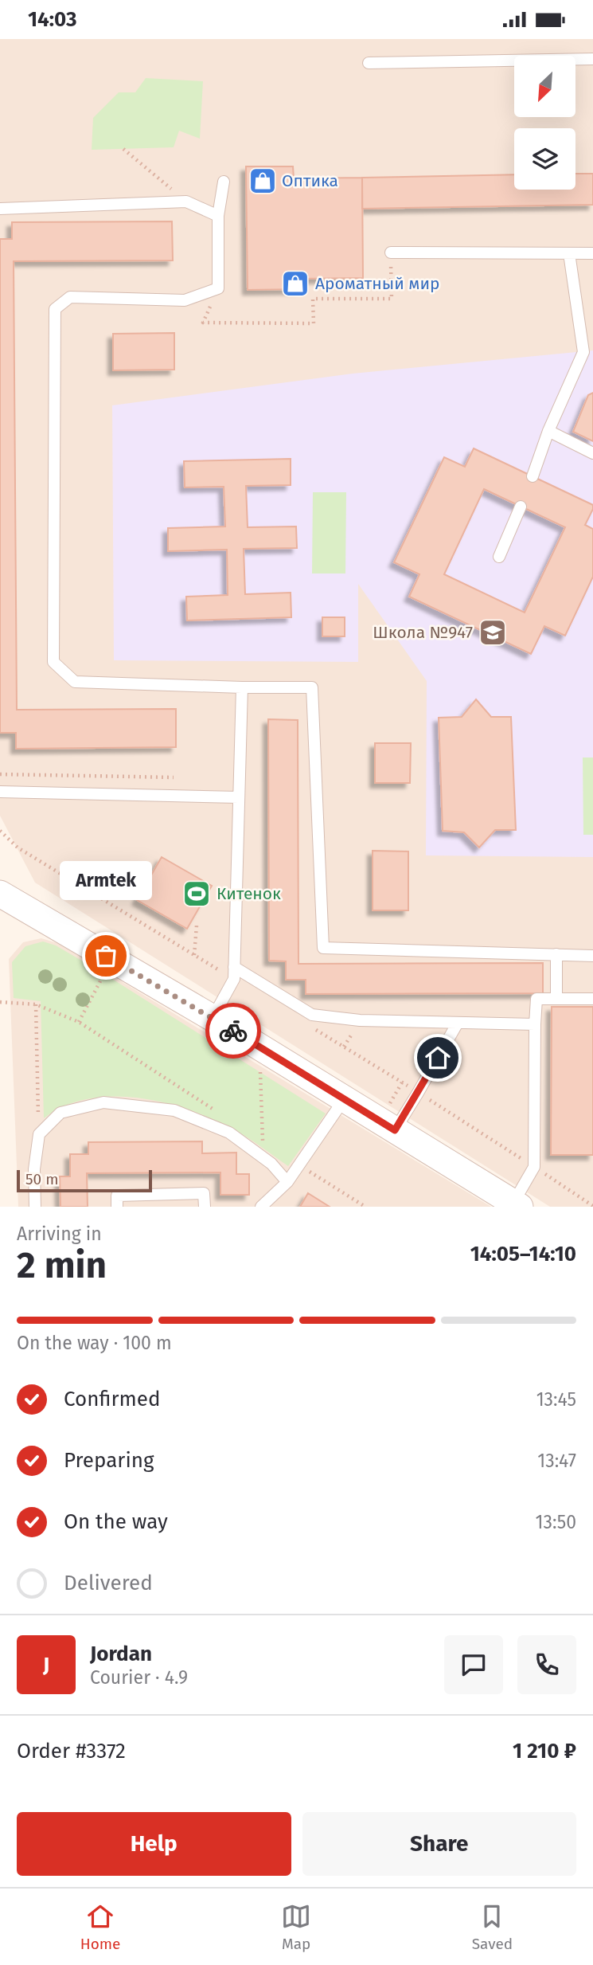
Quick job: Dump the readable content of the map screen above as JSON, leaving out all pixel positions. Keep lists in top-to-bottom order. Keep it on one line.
{"places":{"shop":["Оптика","Ароматный мир"],"school or university":["Школа №947"],"sports":["Китенок"],"other":["Armtek"]},"scale_bar":"50 m","north":"bottom left","page":{"status":"14:03","bubble":"Armtek","scale":"50 m","heading":["2 min","Arriving in","14:05–14:10"],"panel":["Jordan","Courier · 4.9","Order #3372","1 210 ₽"],"bar":"On the way · 100 m","list":[["Confirmed","13:45"],["Preparing","13:47"],["On the way","13:50"],"Delivered"],"round":"J","buttons":["Help","Share"],"tabs":["Home","Map","Saved"]}}
